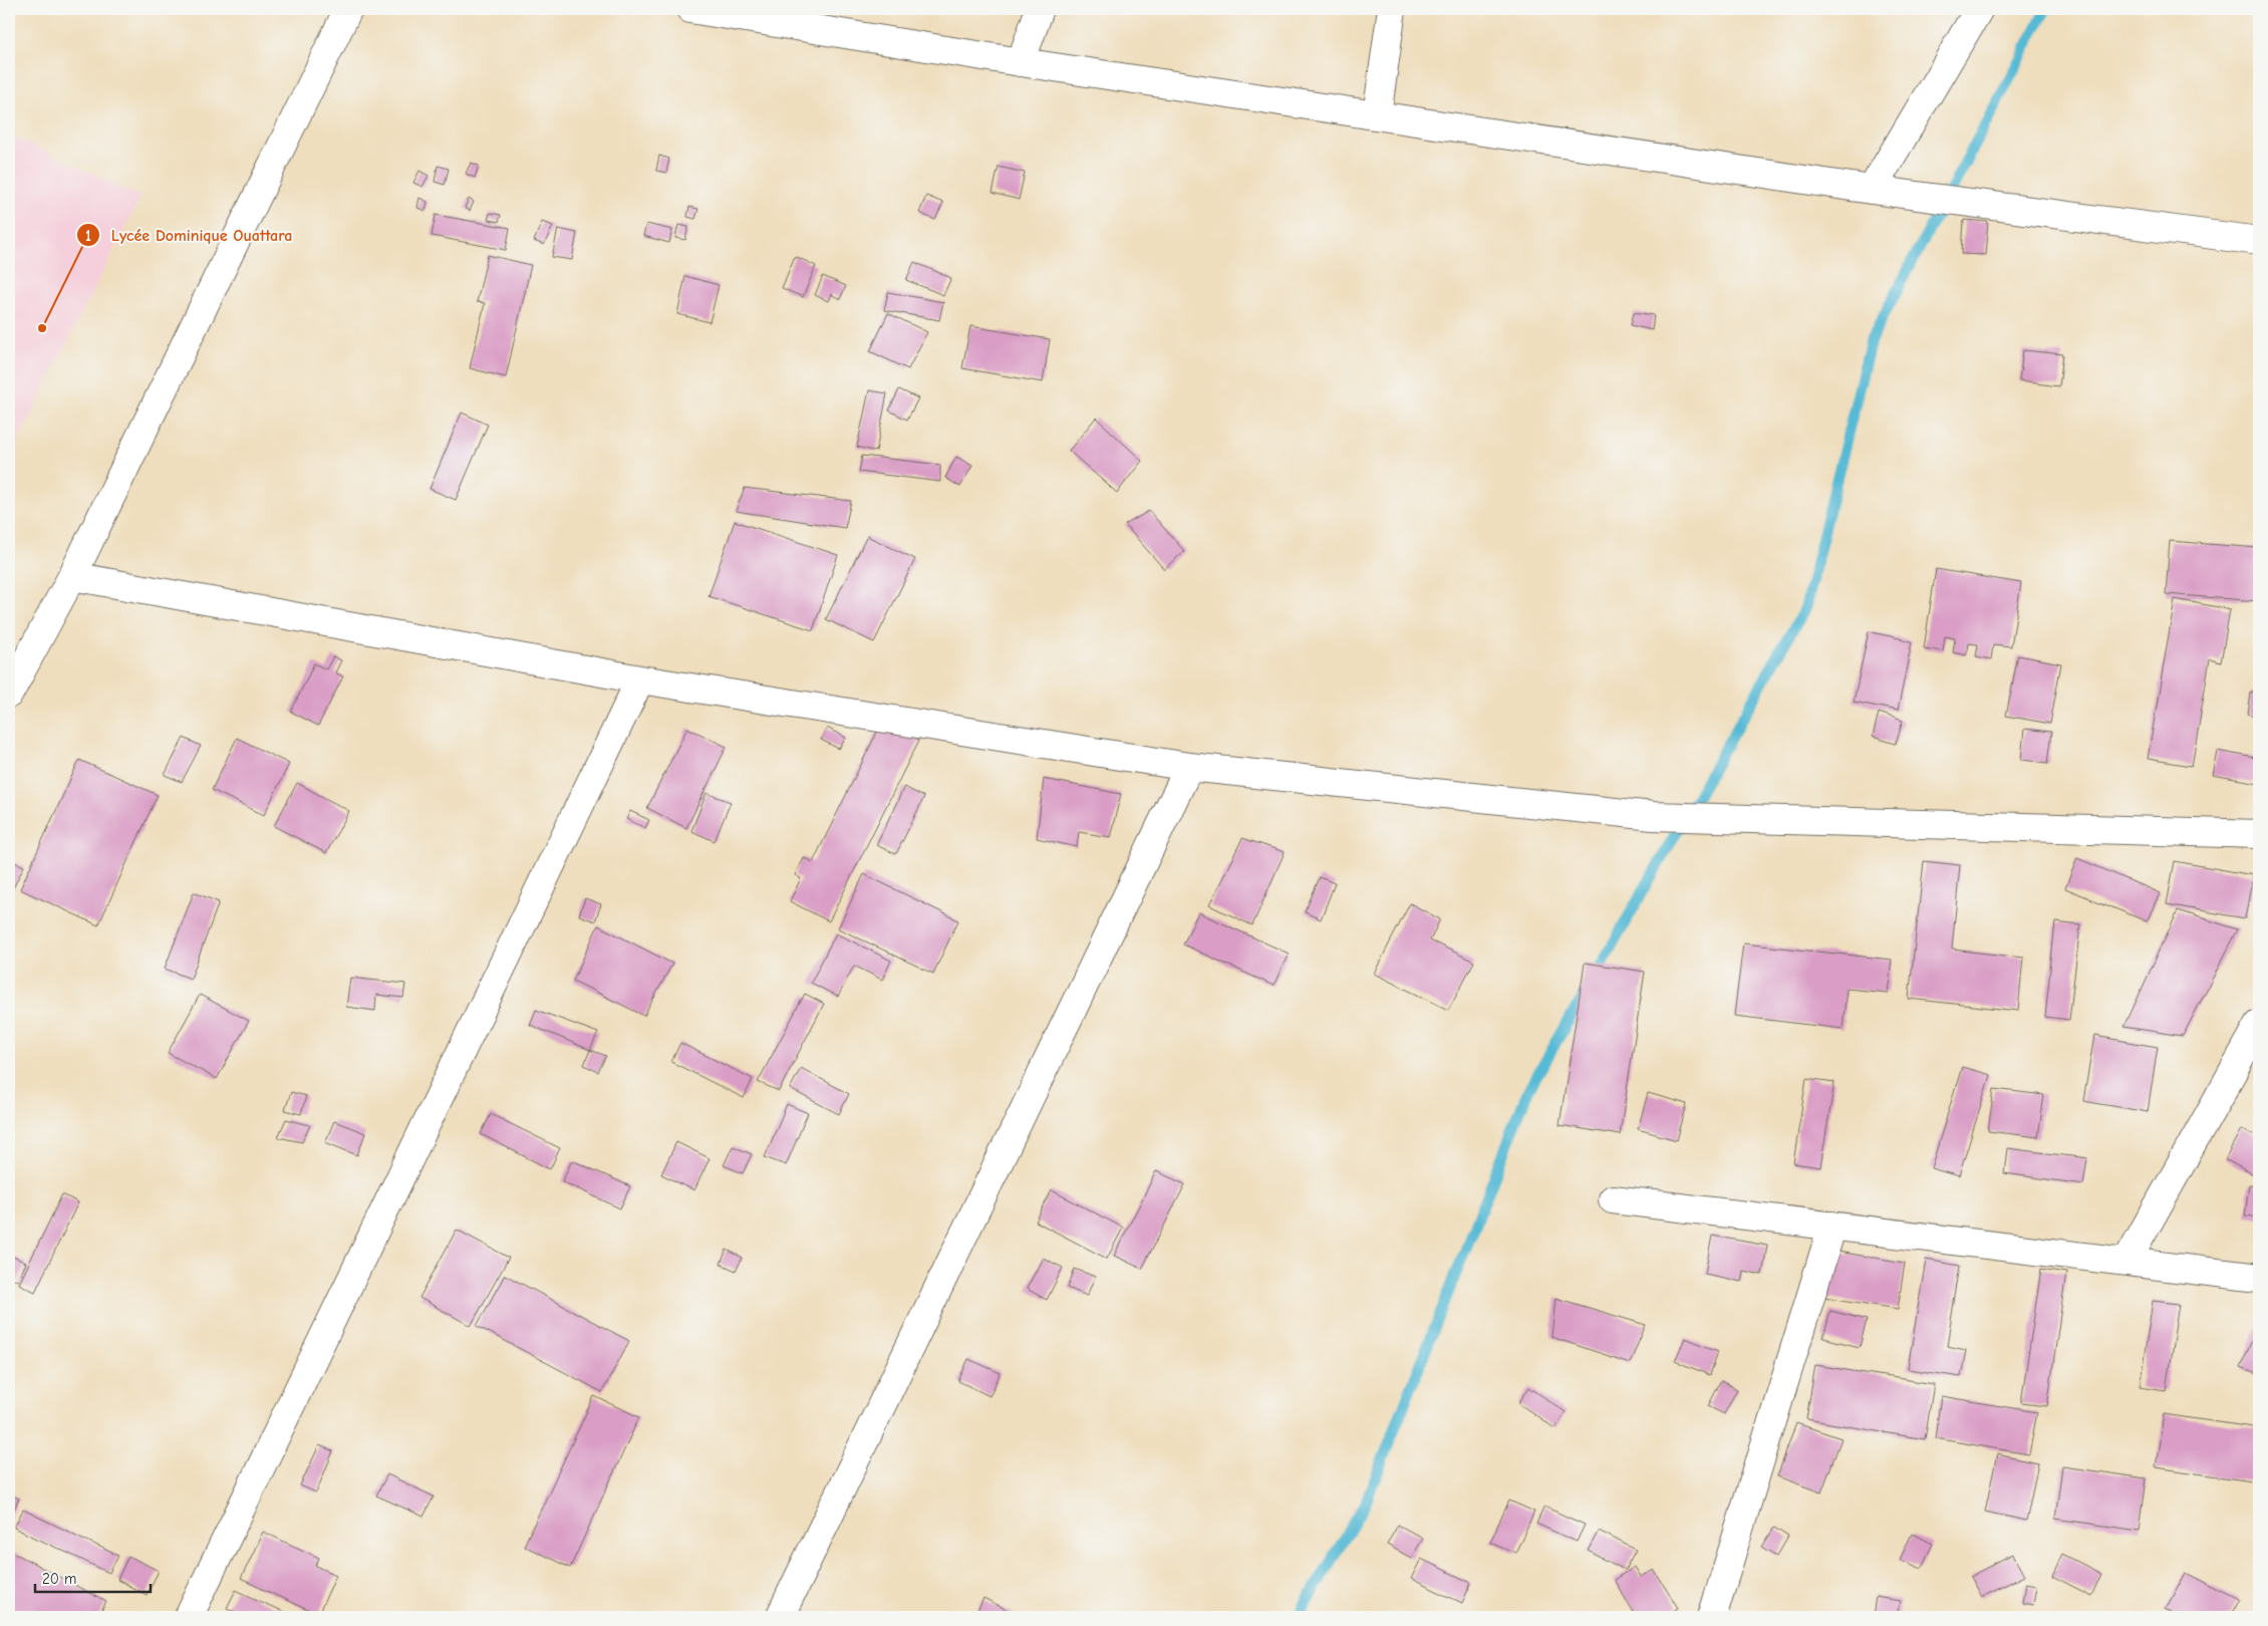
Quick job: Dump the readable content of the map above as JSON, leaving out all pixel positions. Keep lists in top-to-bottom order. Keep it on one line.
{"places":["Lycée Dominique Ouattara"],"scale_bar":"20 m"}
